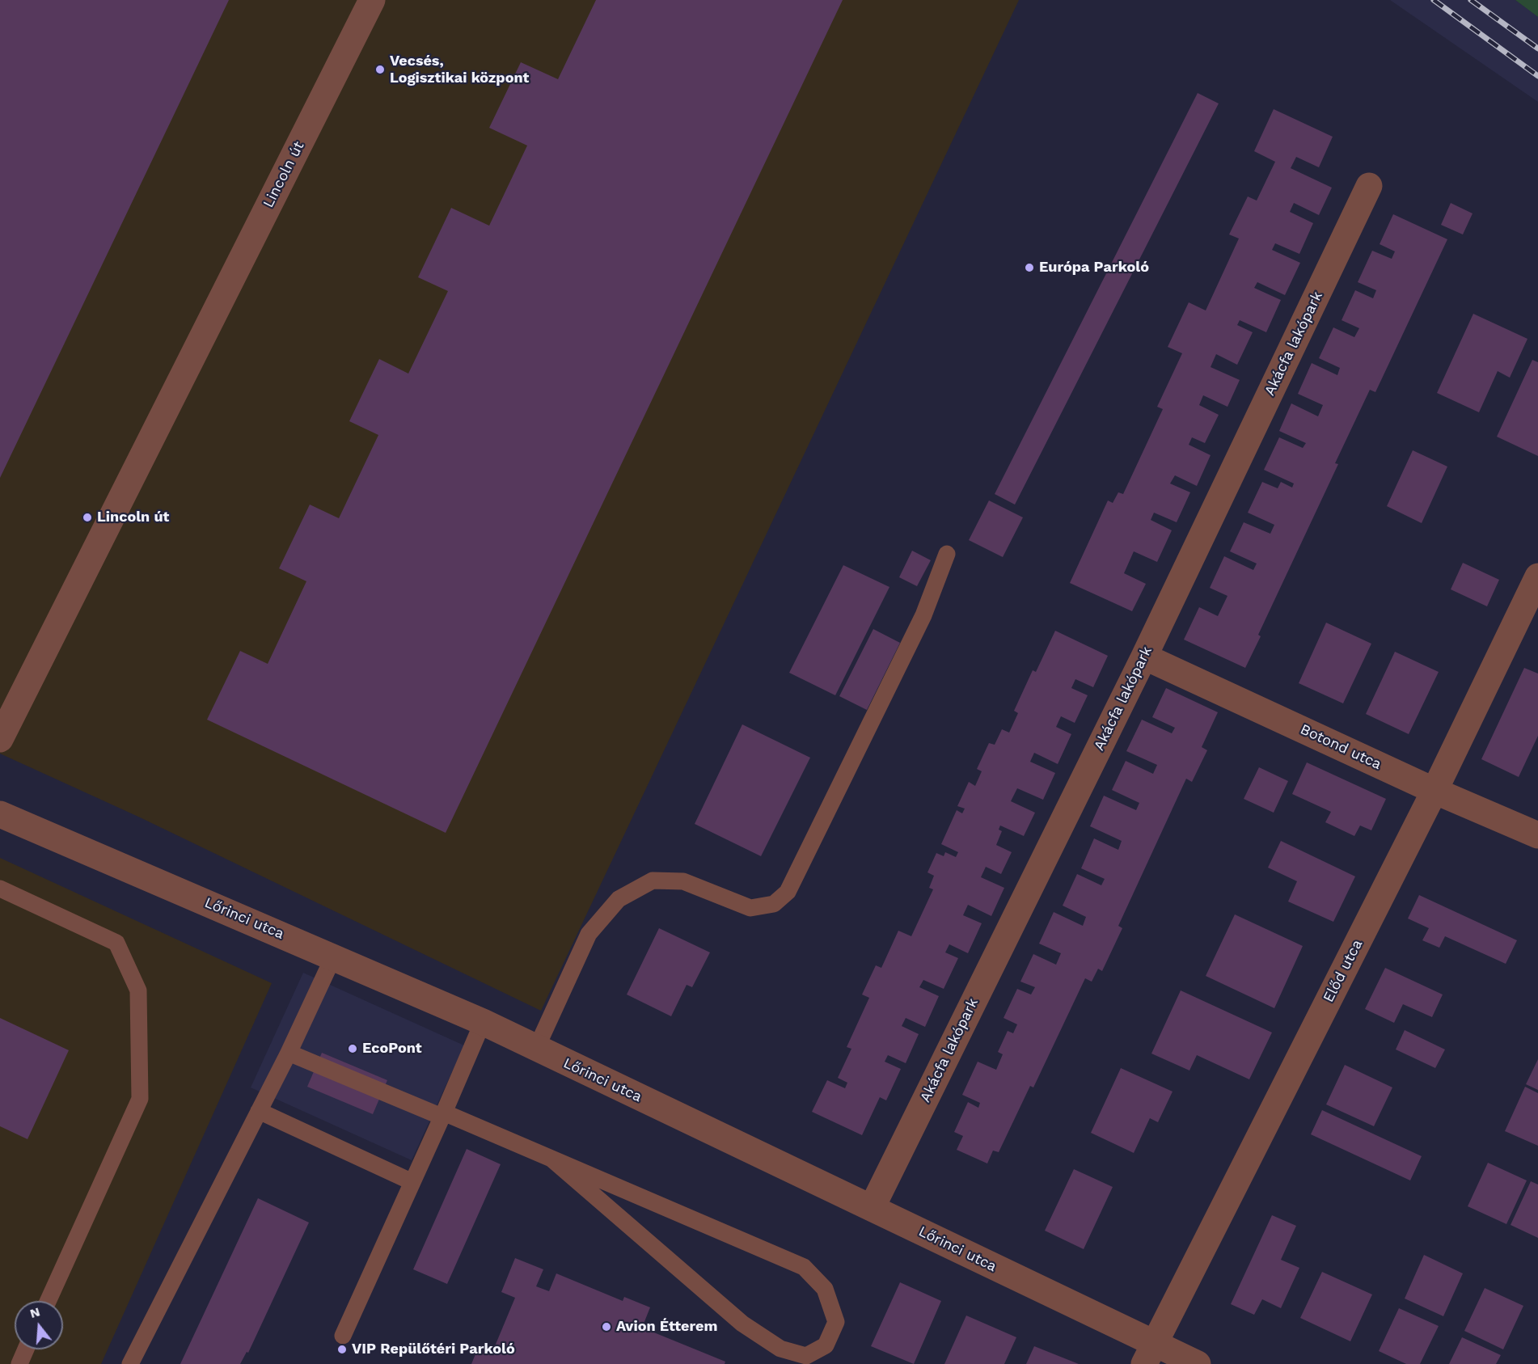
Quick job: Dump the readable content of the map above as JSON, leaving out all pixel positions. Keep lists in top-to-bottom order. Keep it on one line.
{"streets":{"street":["Lincoln út","Akácfa lakópark","Botond utca","Lőrinci utca","Előd utca"]},"crossings":[["Akácfa lakópark","Botond utca"],["Akácfa lakópark","Lőrinci utca"],["Botond utca","Előd utca"],["Lőrinci utca","Előd utca"]],"places":["Vecsés, Logisztikai központ","Európa Parkoló","Lincoln út","EcoPont","Avion Étterem","VIP Repülőtéri Parkoló"],"north":"top"}
